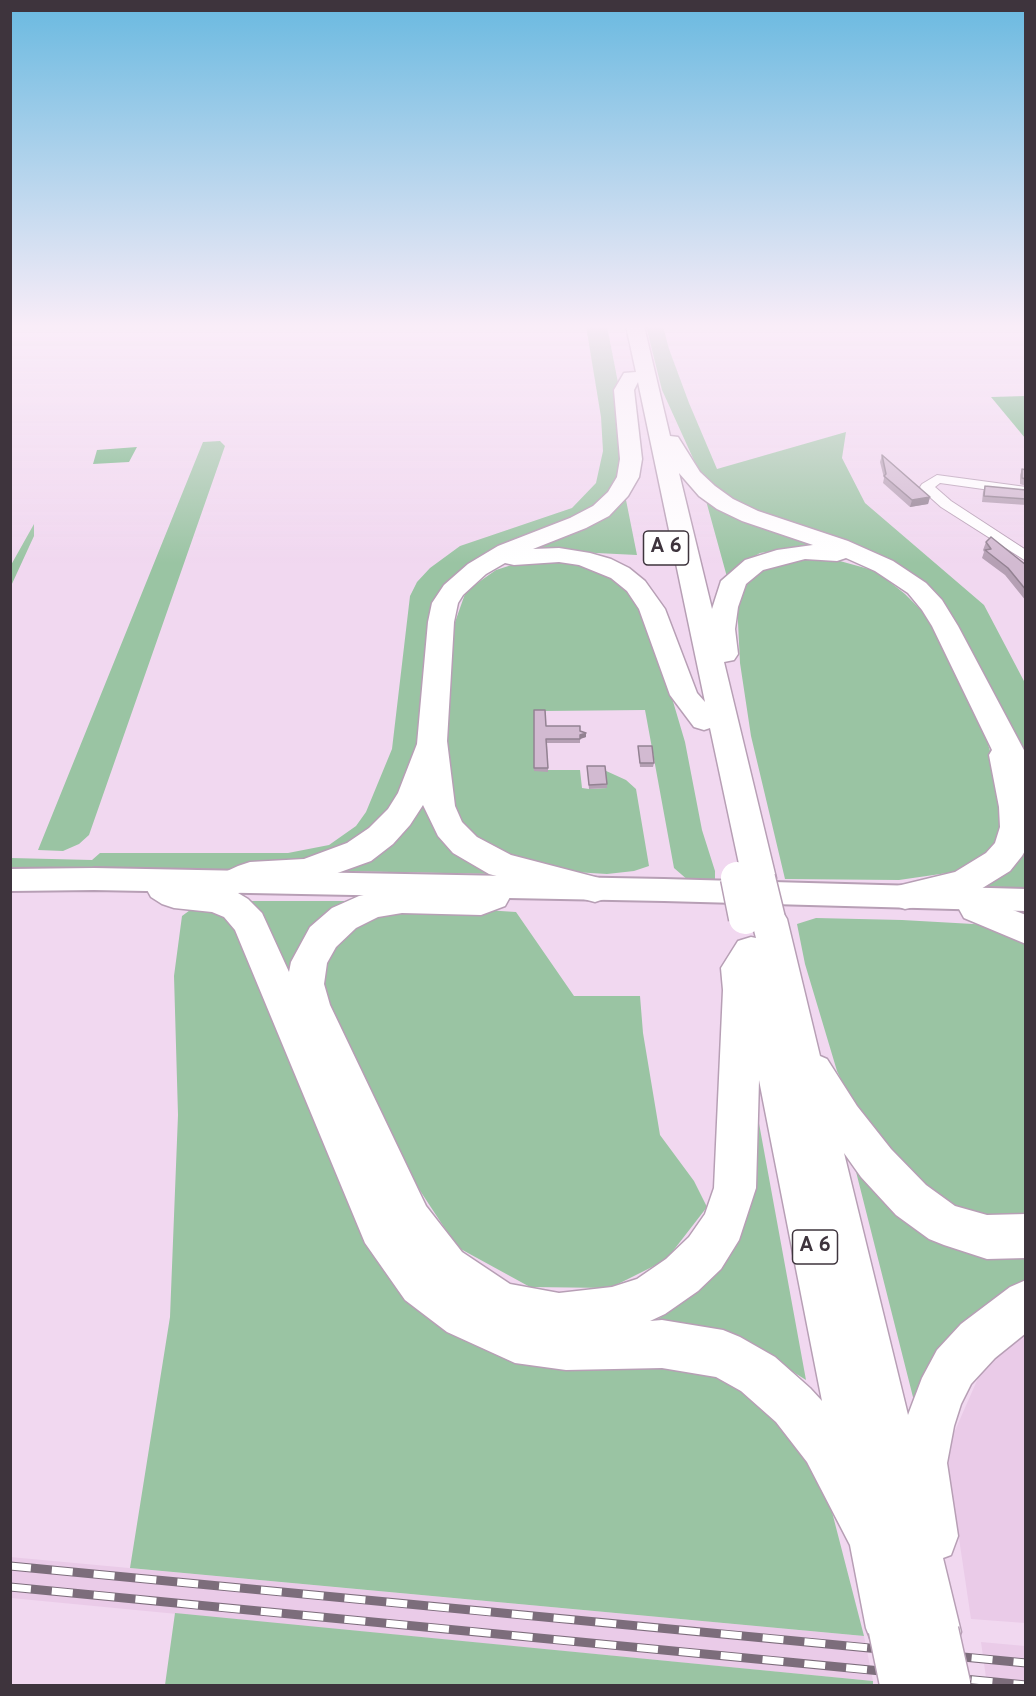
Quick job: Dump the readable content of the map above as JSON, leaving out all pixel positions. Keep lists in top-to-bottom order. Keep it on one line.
{"streets":{"highway":["A 6"]}}
